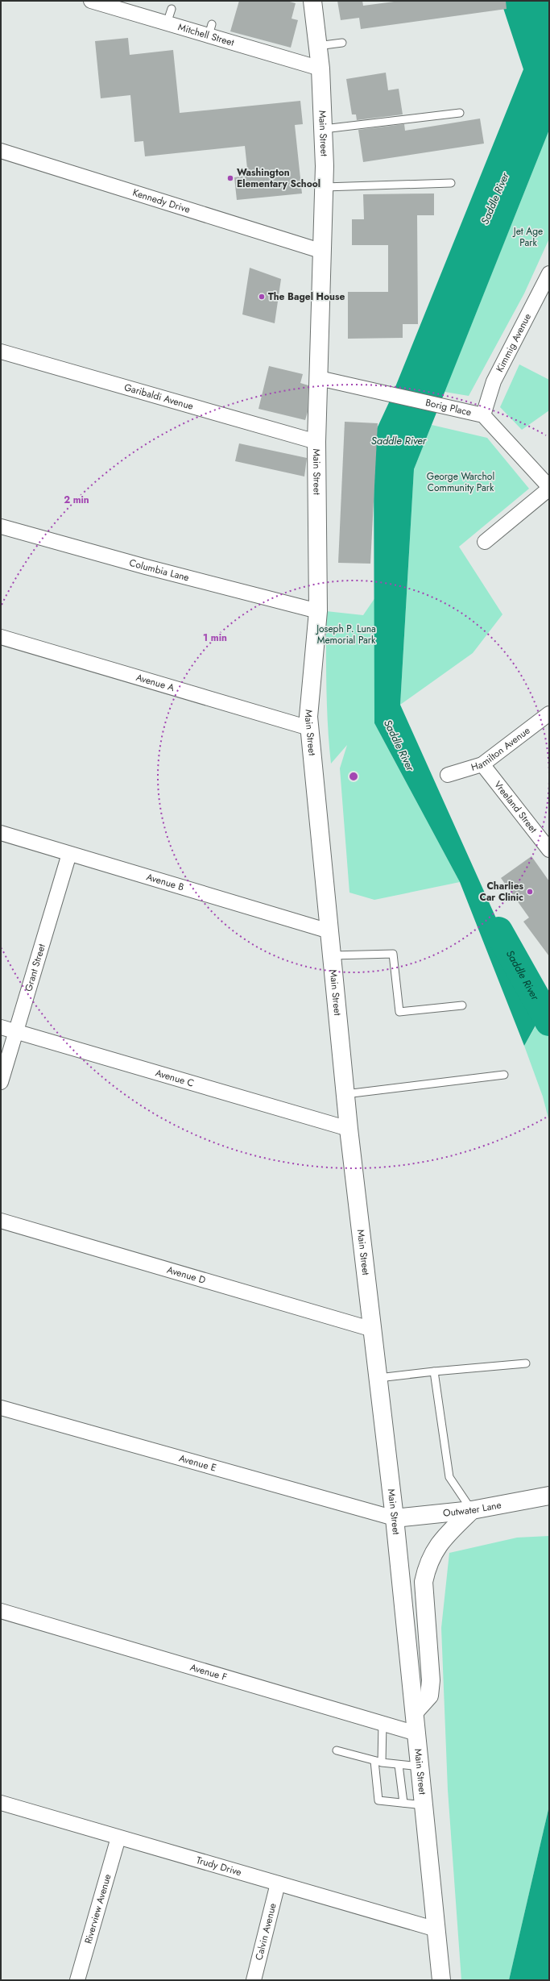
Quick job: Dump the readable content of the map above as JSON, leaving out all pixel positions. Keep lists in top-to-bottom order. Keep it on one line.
{"streets":{"street":["Mitchell Street","Main Street","Kennedy Drive","Kimmig Avenue","Garibaldi Avenue","Borig Place","Columbia Lane","Avenue A","Hamilton Avenue","Vreeland Street","Avenue B","Grant Street","Avenue C","Avenue D","Avenue E","Outwater Lane","Avenue F","Trudy Drive","Riverview Avenue","Calvin Avenue"]},"crossings":[["Mitchell Street","Main Street"],["Main Street","Kennedy Drive"],["Main Street","Garibaldi Avenue"],["Main Street","Borig Place"],["Main Street","Columbia Lane"],["Main Street","Avenue A"],["Main Street","Avenue B"],["Main Street","Avenue C"],["Main Street","Avenue D"],["Main Street","Avenue E"],["Main Street","Outwater Lane"],["Main Street","Avenue F"],["Main Street","Trudy Drive"],["Kimmig Avenue","Borig Place"],["Hamilton Avenue","Vreeland Street"],["Avenue B","Grant Street"],["Grant Street","Avenue C"],["Avenue E","Outwater Lane"],["Trudy Drive","Riverview Avenue"],["Trudy Drive","Calvin Avenue"]],"water":["Saddle River"],"parks":["Jet Age Park","George Warchol Community Park","Joseph P. Luna Memorial Park"],"places":["Washington Elementary School","The Bagel House","Charlies Car Clinic"],"rings":["2 min","1 min"]}
